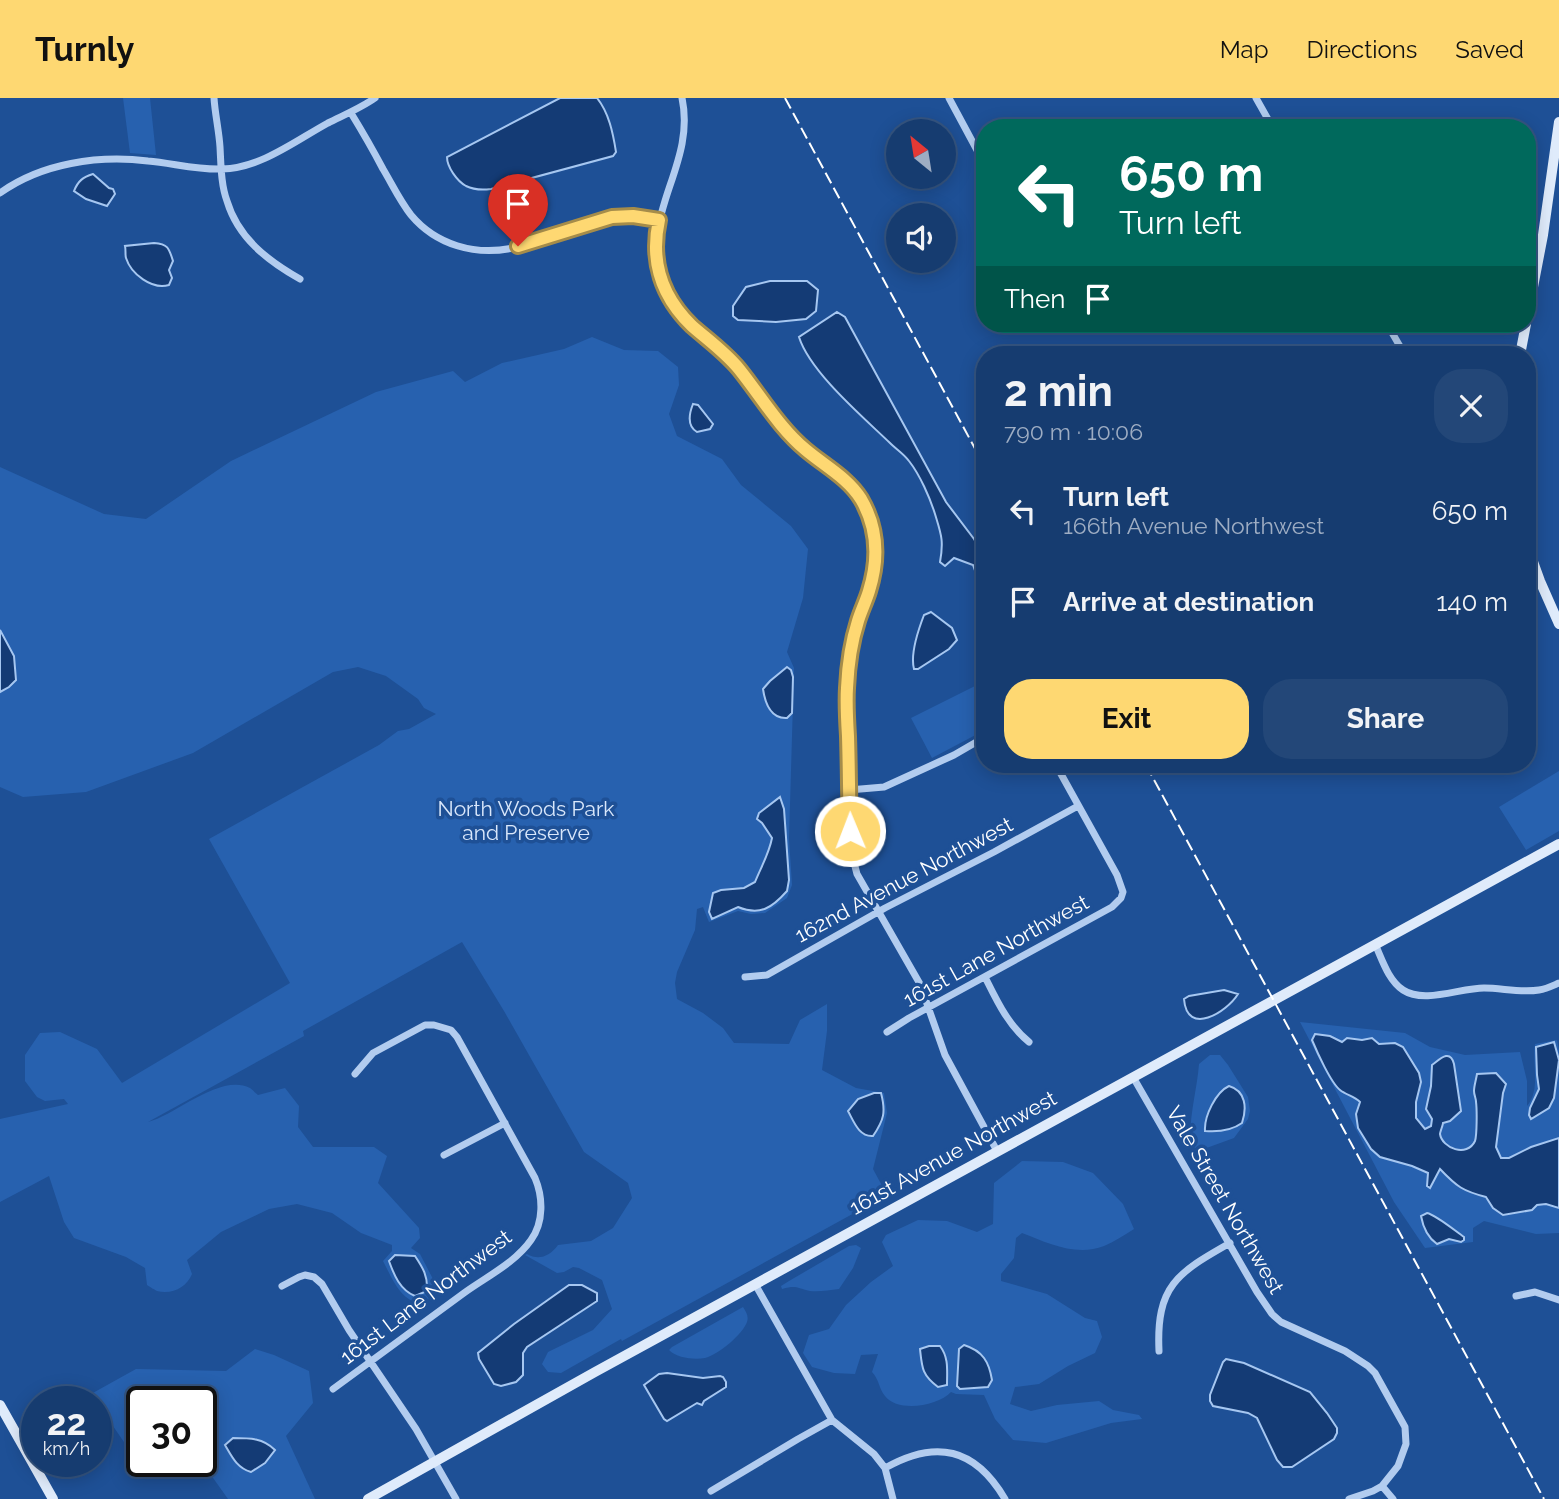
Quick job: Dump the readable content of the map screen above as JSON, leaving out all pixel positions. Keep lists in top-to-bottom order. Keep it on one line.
{"streets":{"main road":["161st Avenue Northwest"],"street":["162nd Avenue Northwest","161st Lane Northwest","Vale Street Northwest"]},"crossings":[["162nd Avenue Northwest","161st Lane Northwest"],["161st Avenue Northwest","Vale Street Northwest"]],"parks":["North Woods Park and Preserve"],"north":"top left","page":{"header":"Turnly","nav":["Map","Directions","Saved"],"turn":["650 m","Turn left"],"then":"Then","heading":["2 min","790 m · 10:06"],"list":[{"name":"Turn left","note":"166th Avenue Northwest","value":"650 m"},{"name":"Arrive at destination","value":"140 m"}],"buttons":["Exit","Share"],"speed":"22 km/h","limit":"30"}}
